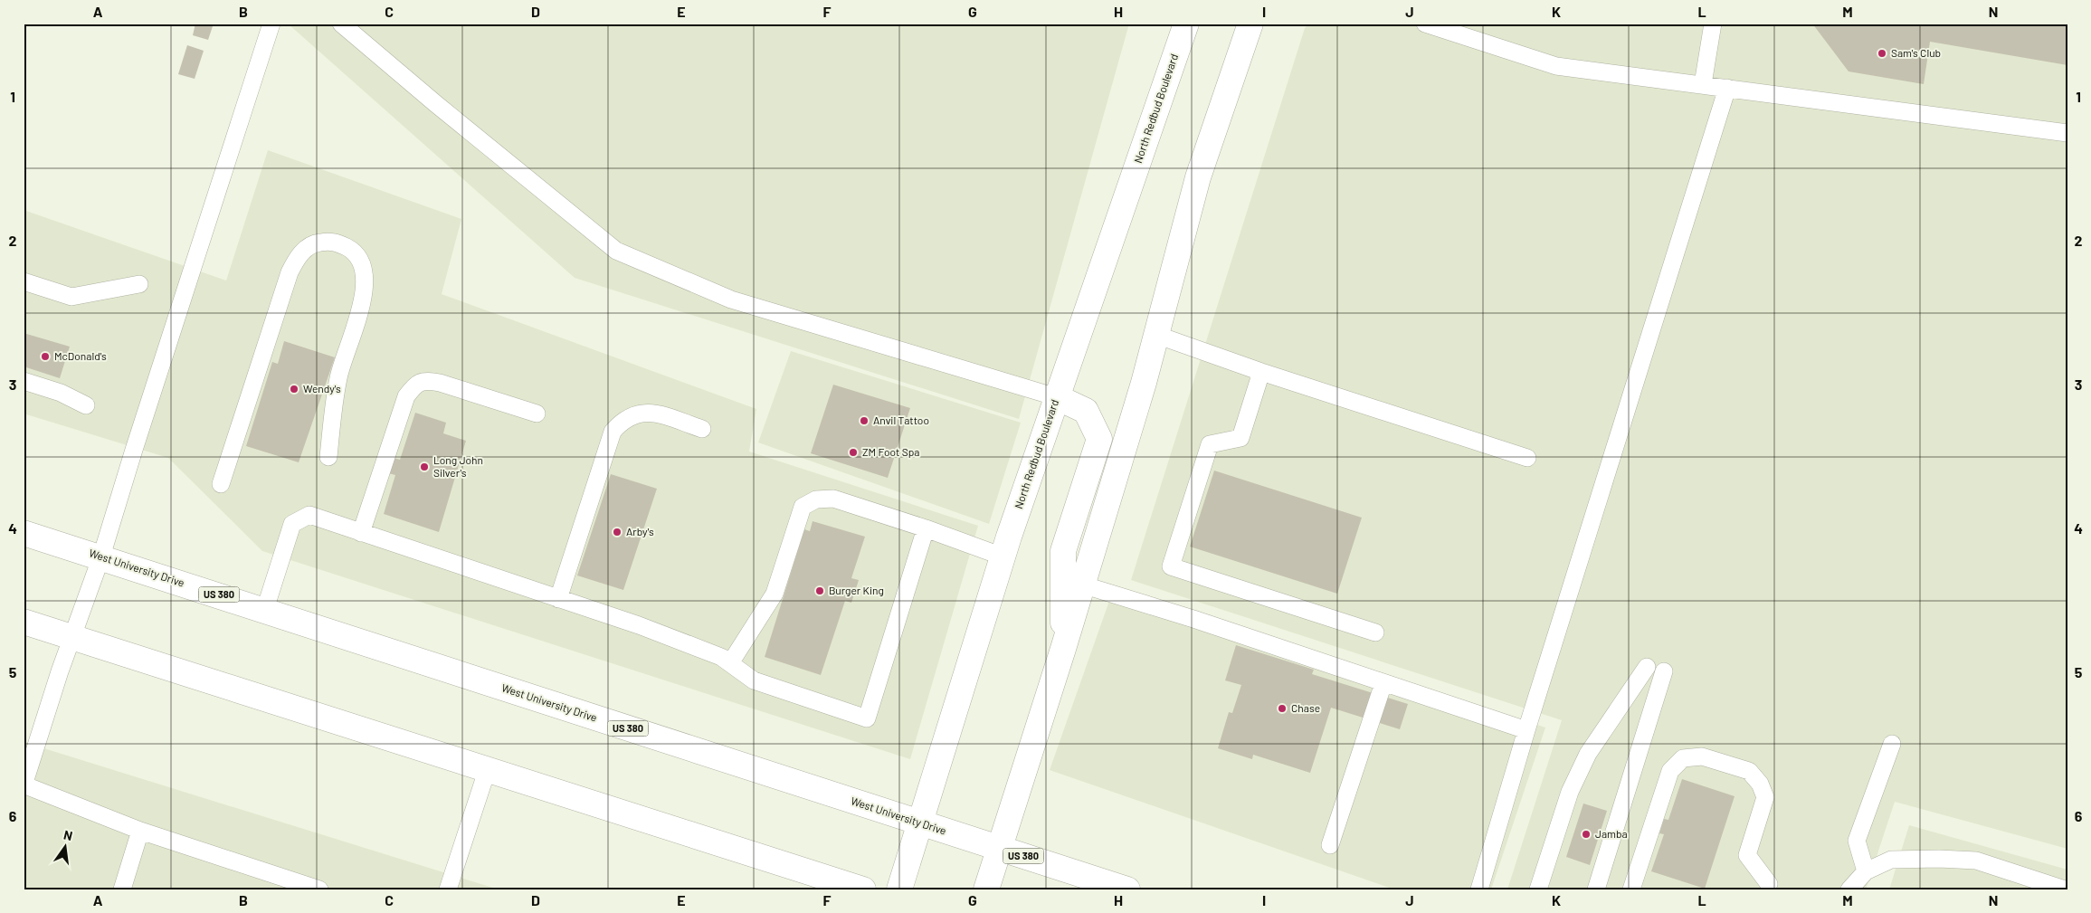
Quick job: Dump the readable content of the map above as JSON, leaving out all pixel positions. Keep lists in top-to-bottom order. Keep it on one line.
{"streets":{"main road":["North Redbud Boulevard","West University Drive","US 380"]},"crossings":[["North Redbud Boulevard","West University Drive"]],"places":["Sam's Club","McDonald's","Wendy's","Anvil Tattoo","ZM Foot Spa","Long John Silver's","Arby's","Burger King","Chase","Jamba"],"north":"top","grid":{"columns":["A","B","C","D","E","F","G","H","I","J","K","L","M","N"],"rows":["1","2","3","4","5","6"]}}
